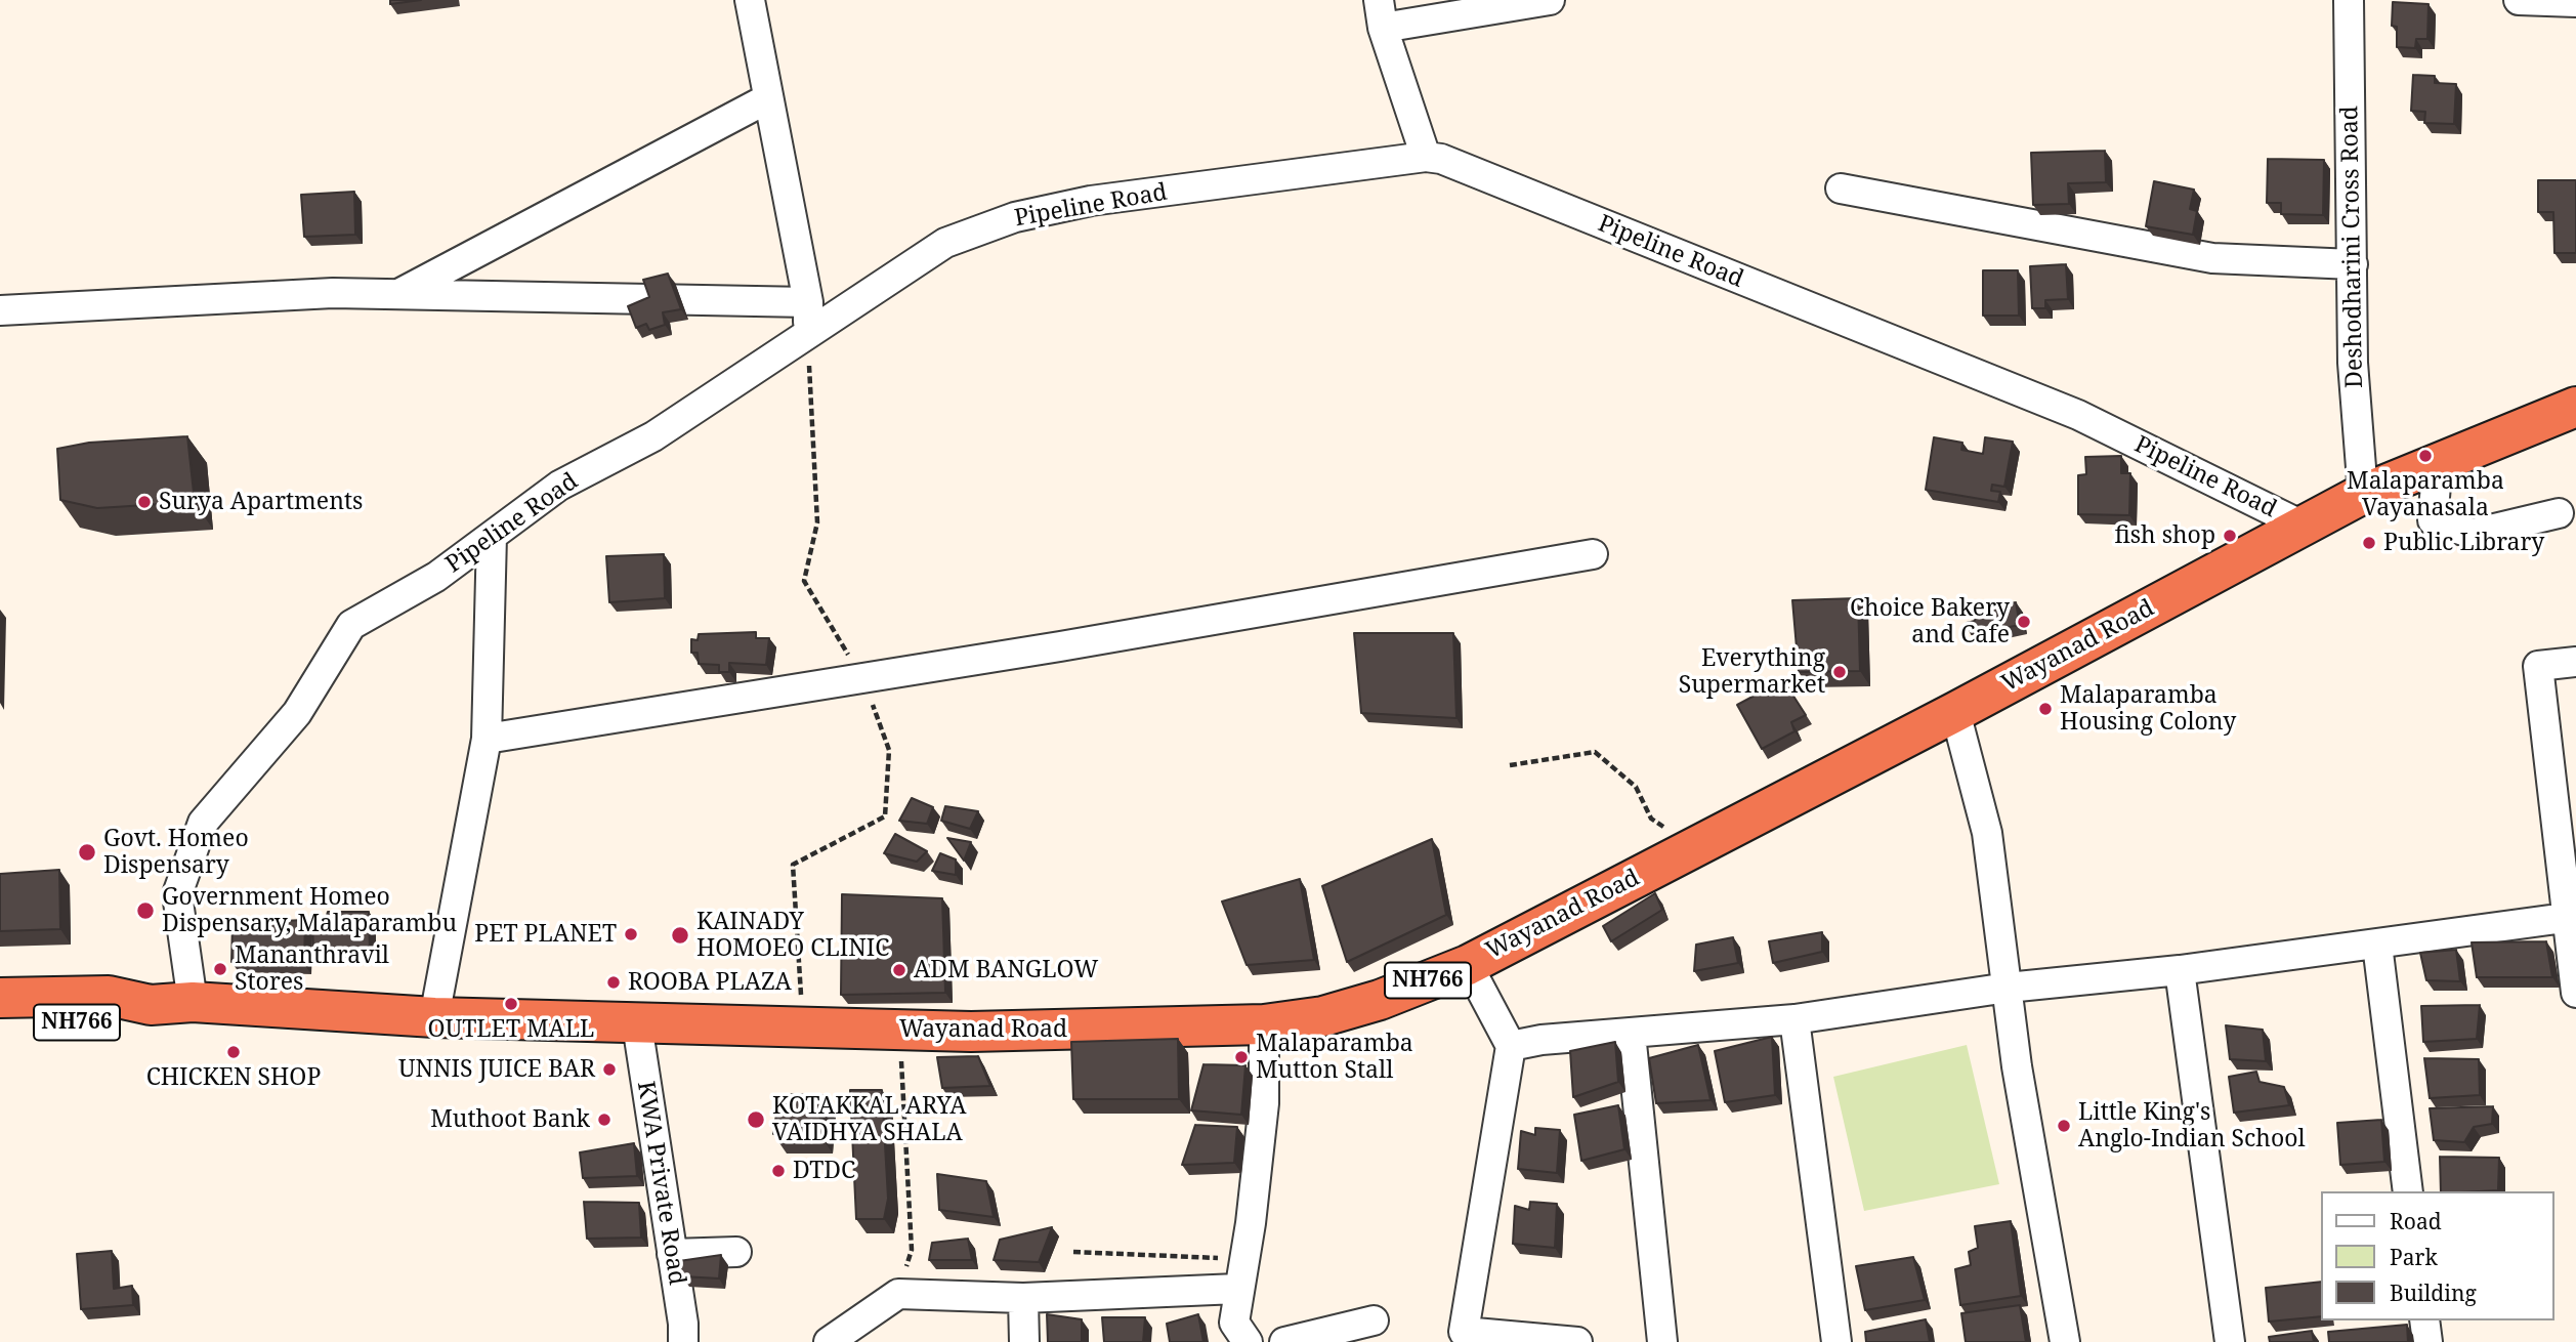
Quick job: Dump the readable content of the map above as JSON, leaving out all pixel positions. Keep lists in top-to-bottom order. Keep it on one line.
{"streets":{"highway":["Wayanad Road","NH766"],"street":["Pipeline Road","Deshodharini Cross Road","KWA Private Road"]},"crossings":[["Pipeline Road","Wayanad Road"],["Deshodharini Cross Road","Wayanad Road"],["Wayanad Road","KWA Private Road"]],"places":["Malaparamba Vayanasala","Surya Apartments","fish shop","Public Library","Choice Bakery and Cafe","Everything Supermarket","Malaparamba Housing Colony","Govt. Homeo Dispensary","Government Homeo Dispensary, Malaparambu","PET PLANET","KAINADY HOMOEO CLINIC","Mananthravil Stores","ADM BANGLOW","ROOBA PLAZA","OUTLET MALL","CHICKEN SHOP","Malaparamba Mutton Stall","UNNIS JUICE BAR","Muthoot Bank","KOTAKKAL ARYA VAIDHYA SHALA","Little King's Anglo-Indian School","DTDC"],"legend":["Road","Park","Building"]}
